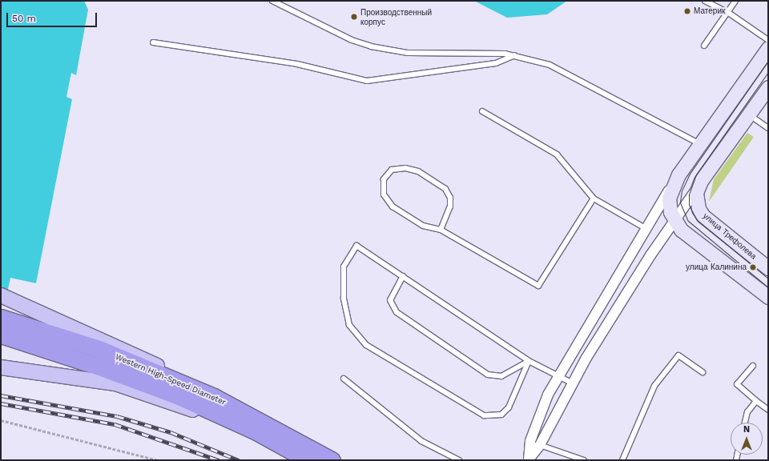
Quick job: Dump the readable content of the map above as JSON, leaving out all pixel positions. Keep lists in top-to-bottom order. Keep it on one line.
{"streets":{"highway":["Western High-Speed Diameter"],"main road":["улица Трефолева"]},"places":["Материк","Производственный корпус","улица Калинина"],"scale_bar":"50 m","north":"top"}
